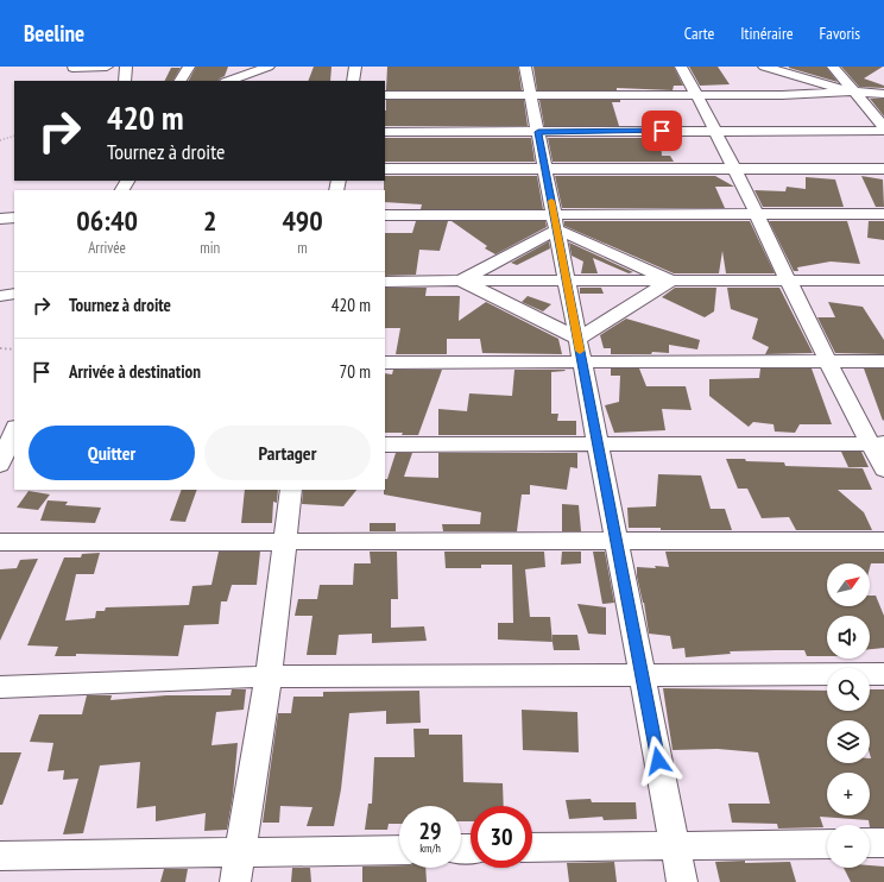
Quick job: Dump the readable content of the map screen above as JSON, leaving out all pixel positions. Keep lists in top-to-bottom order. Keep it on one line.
{"north":"top right","page":{"header":"Beeline","nav":["Carte","Itinéraire","Favoris"],"turn":["420 m","Tournez à droite"],"eta":["06:40","Arrivée","2","min","490","m"],"list":[{"name":"Tournez à droite","value":"420 m"},{"name":"Arrivée à destination","value":"70 m"}],"buttons":["Quitter","Partager"],"map_buttons":["+","−"],"speed":"29 km/h","limit":"30"}}
